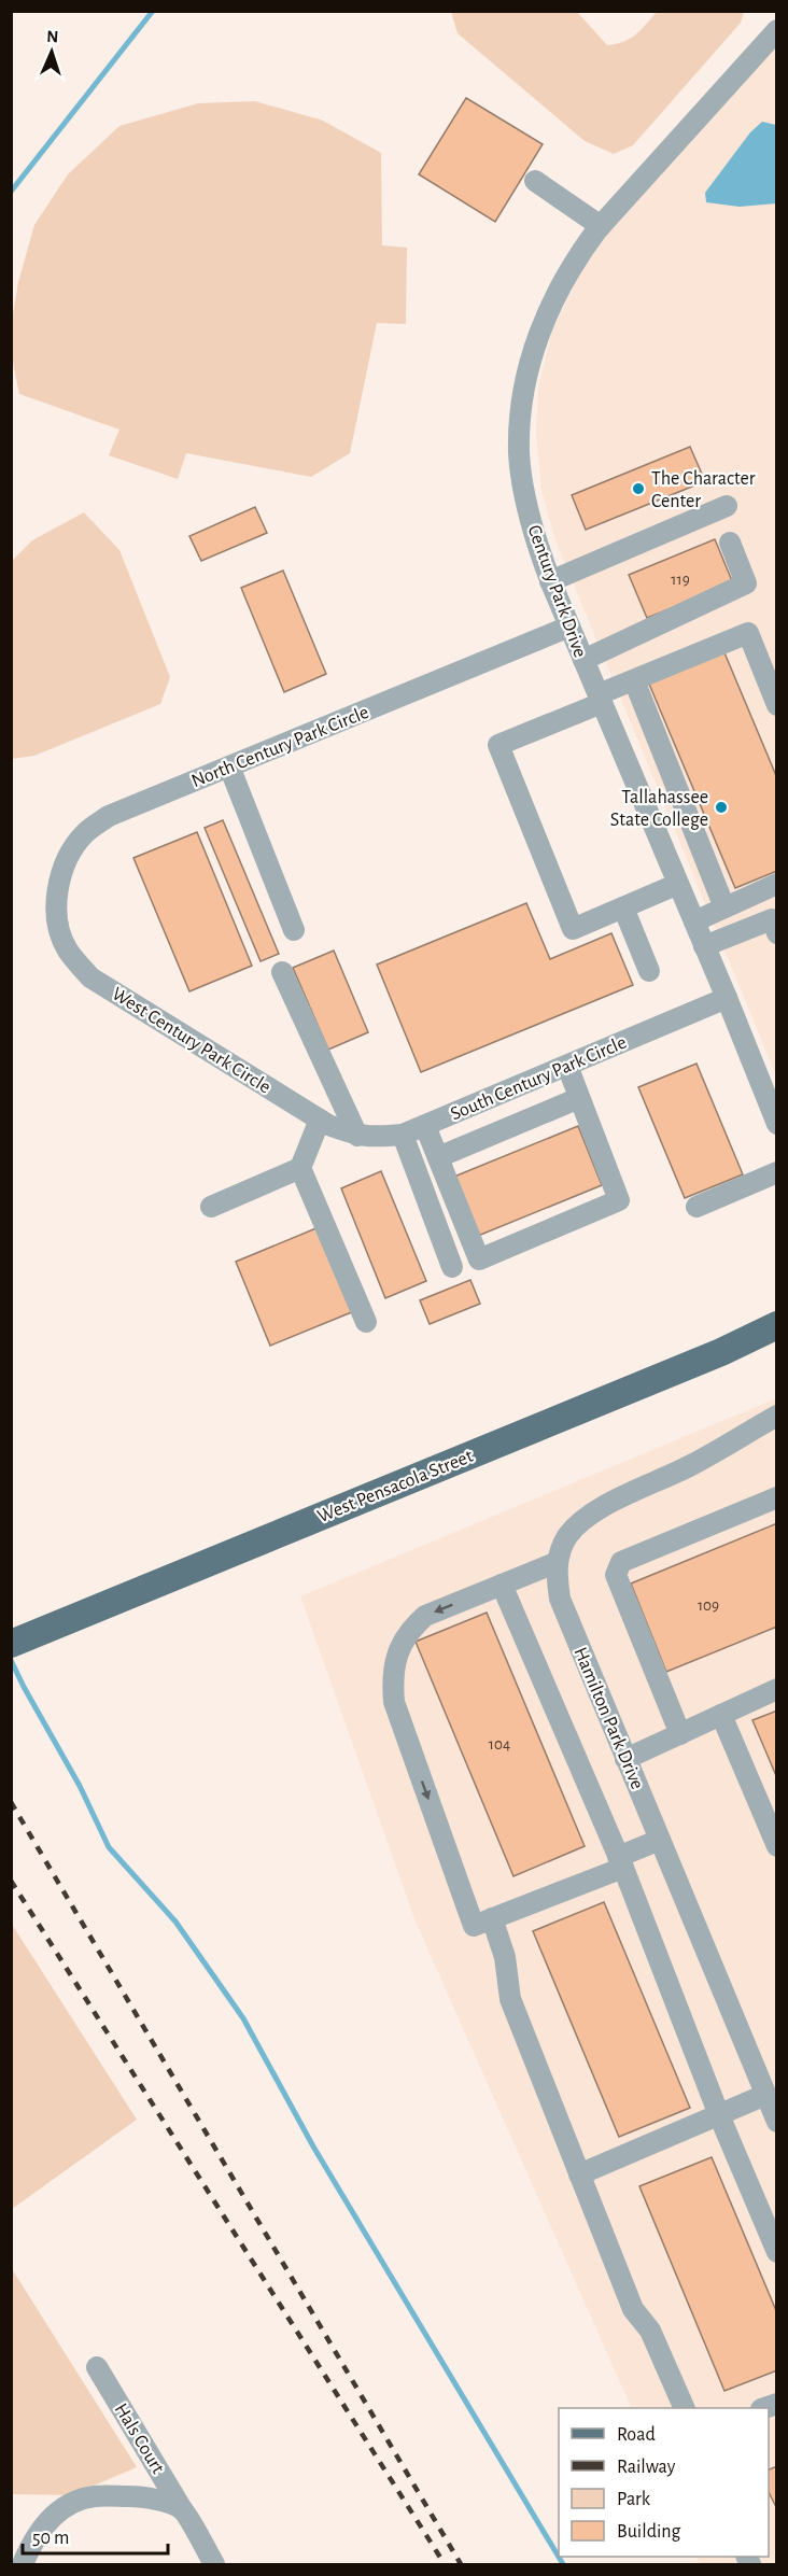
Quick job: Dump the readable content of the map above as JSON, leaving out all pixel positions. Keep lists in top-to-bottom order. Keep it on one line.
{"streets":{"main road":["West Pensacola Street"],"street":["Century Park Drive","North Century Park Circle","West Century Park Circle","South Century Park Circle","Hamilton Park Drive","Hals Court"]},"crossings":[["Century Park Drive","North Century Park Circle"],["Century Park Drive","South Century Park Circle"],["North Century Park Circle","West Century Park Circle"],["West Century Park Circle","South Century Park Circle"]],"places":["The Character Center","Tallahassee State College"],"house_numbers":["119","109","104"],"legend":["Road","Railway","Park","Building"],"scale_bar":"50 m","north":"top"}
